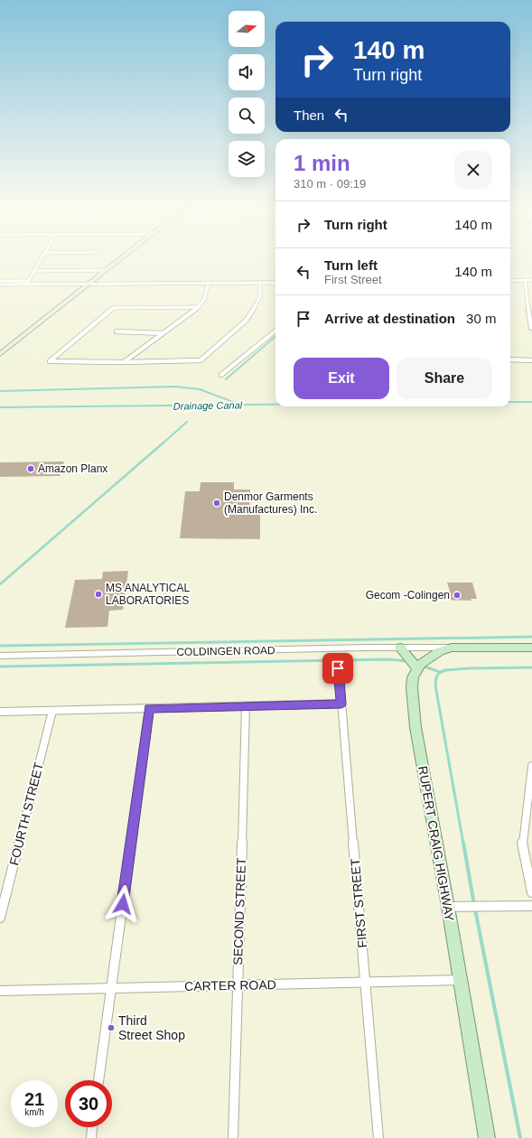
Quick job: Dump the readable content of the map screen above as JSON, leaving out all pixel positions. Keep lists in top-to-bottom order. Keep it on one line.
{"streets":{"main road":["RUPERT CRAIG HIGHWAY"],"street":["COLDINGEN ROAD","FOURTH STREET","FIRST STREET","SECOND STREET","CARTER ROAD"]},"crossings":[["RUPERT CRAIG HIGHWAY","CARTER ROAD"],["FIRST STREET","CARTER ROAD"],["SECOND STREET","CARTER ROAD"]],"water":["Drainage Canal"],"places":["Amazon Planx","Denmor Garments (Manufactures) Inc.","MS ANALYTICAL LABORATORIES","Gecom -Colingen","Third Street Shop"],"north":"right","page":{"turn":["140 m","Turn right"],"then":"Then","heading":["1 min","310 m · 09:19"],"list":[{"name":"Turn right","value":"140 m"},{"name":"Turn left","note":"First Street","value":"140 m"},{"name":"Arrive at destination","value":"30 m"}],"buttons":["Exit","Share"],"speed":"21 km/h","limit":"30"}}
